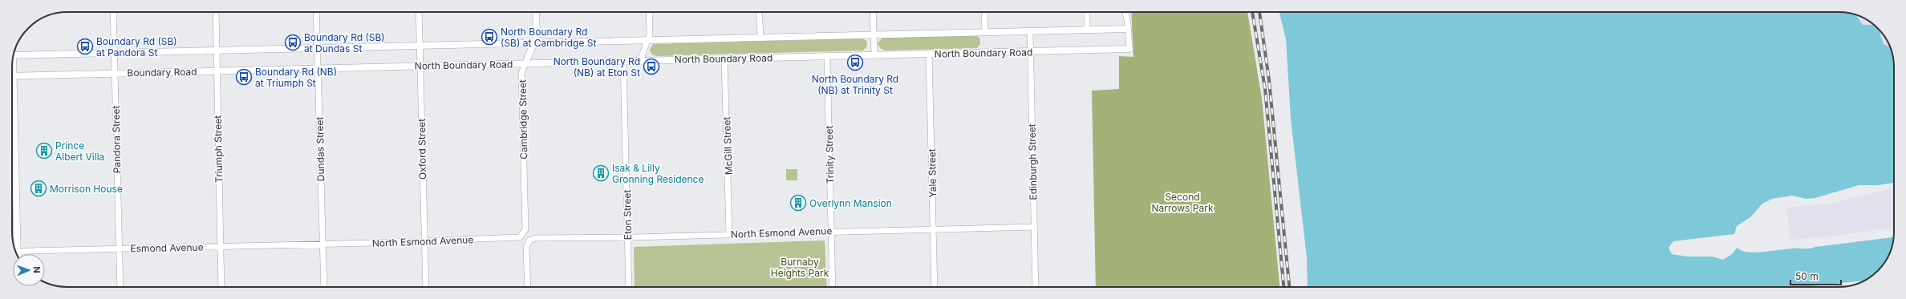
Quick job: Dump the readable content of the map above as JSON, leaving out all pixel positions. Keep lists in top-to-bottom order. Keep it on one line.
{"streets":{"street":["North Boundary Road","Boundary Road","Cambridge Street","Pandora Street","McGill Street","Triumph Street","Dundas Street","Oxford Street","Trinity Street","Edinburgh Street","Yale Street","Eton Street","North Esmond Avenue","Esmond Avenue"]},"crossings":[["North Boundary Road","Boundary Road"],["North Boundary Road","Cambridge Street"],["North Boundary Road","McGill Street"],["North Boundary Road","Dundas Street"],["North Boundary Road","Oxford Street"],["North Boundary Road","Trinity Street"],["North Boundary Road","Edinburgh Street"],["North Boundary Road","Yale Street"],["North Boundary Road","Eton Street"],["Boundary Road","Pandora Street"],["Boundary Road","Triumph Street"],["Boundary Road","Dundas Street"],["Cambridge Street","North Esmond Avenue"],["Pandora Street","Esmond Avenue"],["McGill Street","North Esmond Avenue"],["Triumph Street","Esmond Avenue"],["Dundas Street","North Esmond Avenue"],["Dundas Street","Esmond Avenue"],["Oxford Street","North Esmond Avenue"],["Trinity Street","North Esmond Avenue"],["Edinburgh Street","North Esmond Avenue"],["Yale Street","North Esmond Avenue"],["Eton Street","North Esmond Avenue"],["North Esmond Avenue","Esmond Avenue"]],"parks":["Second Narrows Park","Burnaby Heights Park"],"places":{"bus stop":["North Boundary Rd (SB) at Cambridge St","Boundary Rd (SB) at Dundas St","Boundary Rd (SB) at Pandora St","North Boundary Rd (NB) at Trinity St","North Boundary Rd (NB) at Eton St","Boundary Rd (NB) at Triumph St"],"building":["Prince Albert Villa","Isak & Lilly Gronning Residence","Morrison House","Overlynn Mansion"]},"scale_bar":"50 m","north":"right"}
